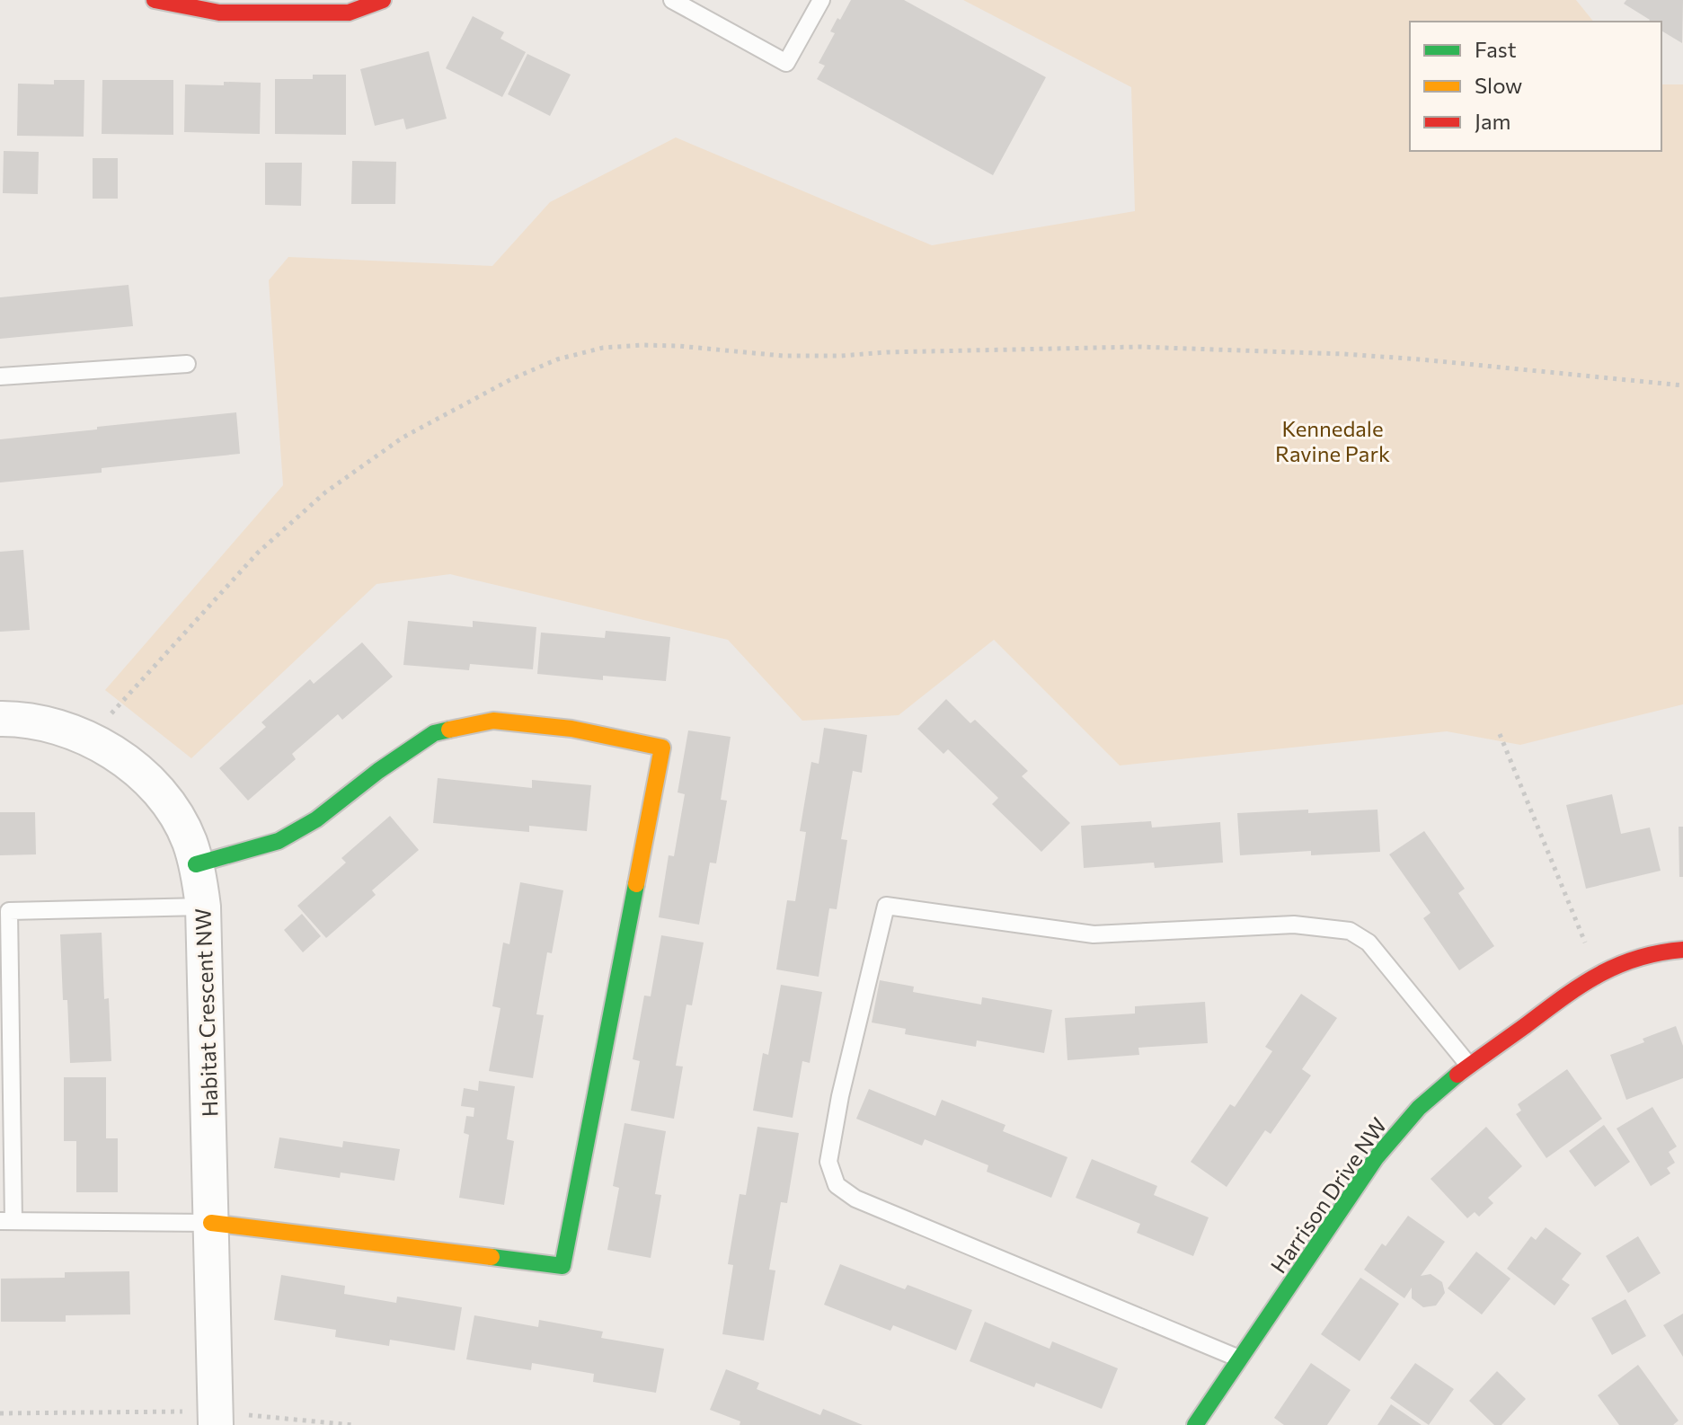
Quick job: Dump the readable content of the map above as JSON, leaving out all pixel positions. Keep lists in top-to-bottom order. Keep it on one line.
{"streets":{"street":["Habitat Crescent NW","Harrison Drive NW"]},"parks":["Kennedale Ravine Park"],"legend":["Fast","Slow","Jam"]}
